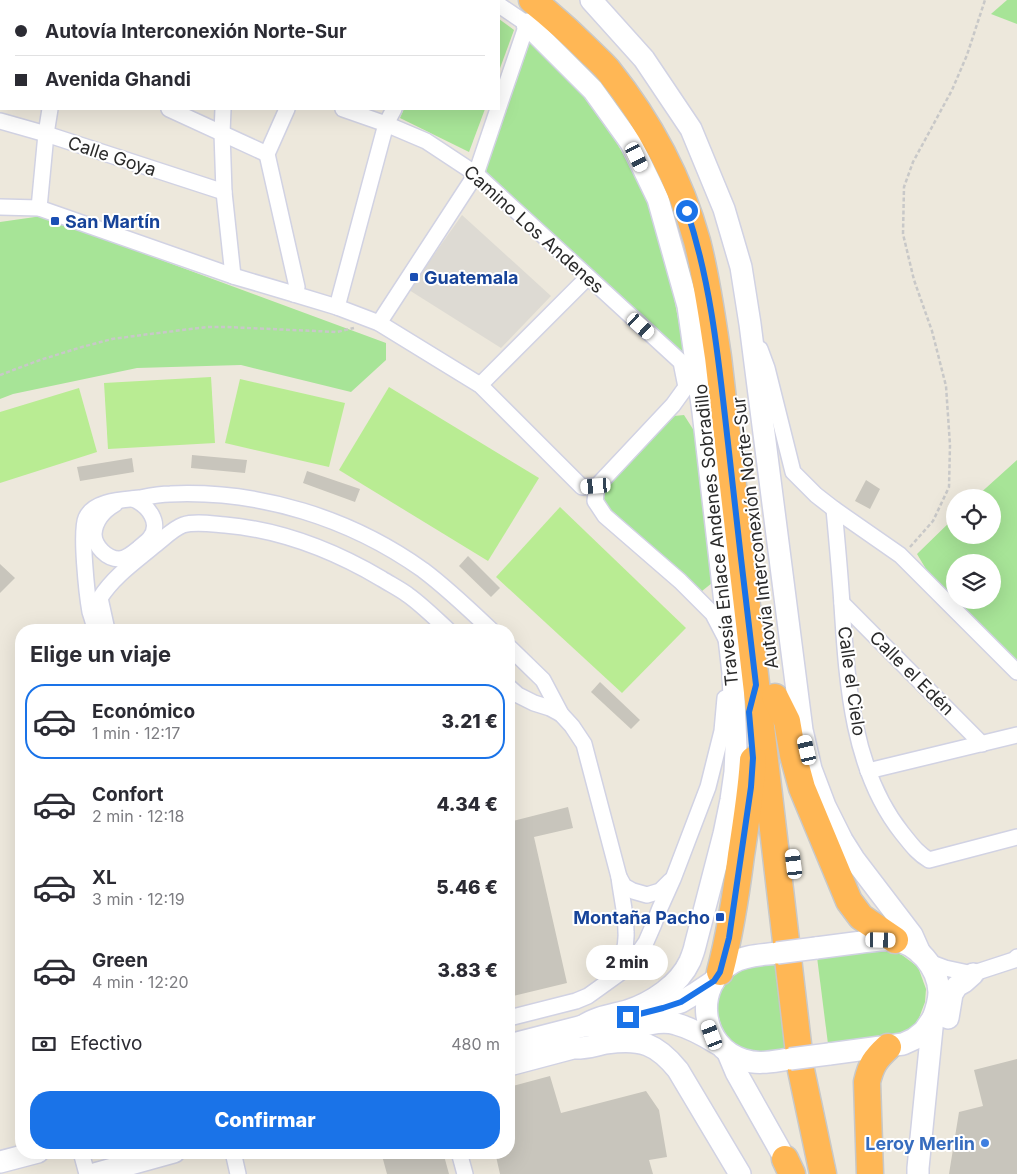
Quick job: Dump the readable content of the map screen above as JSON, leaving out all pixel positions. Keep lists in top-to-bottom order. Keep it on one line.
{"streets":{"highway":["Autovía Interconexión Norte-Sur"],"street":["Calle Goya","Camino Los Andenes","Travesía Enlace Andenes Sobradillo","Calle el Edén","Calle el Cielo"]},"crossings":[["Autovía Interconexión Norte-Sur","Travesía Enlace Andenes Sobradillo"],["Calle el Edén","Calle el Cielo"]],"places":{"transit":["San Martín","Guatemala","Montaña Pacho"],"other":["Leroy Merlin"]},"page":{"banner":["Autovía Interconexión Norte-Sur","Avenida Ghandi"],"heading":"Elige un viaje","list":[{"name":"Económico","note":"1 min · 12:17","value":"3.21 €"},{"name":"Confort","note":"2 min · 12:18","value":"4.34 €"},{"name":"XL","note":"3 min · 12:19","value":"5.46 €"},{"name":"Green","note":"4 min · 12:20","value":"3.83 €"}],"bubble":"2 min","pay":["Efectivo","480 m"],"buttons":"Confirmar"}}
